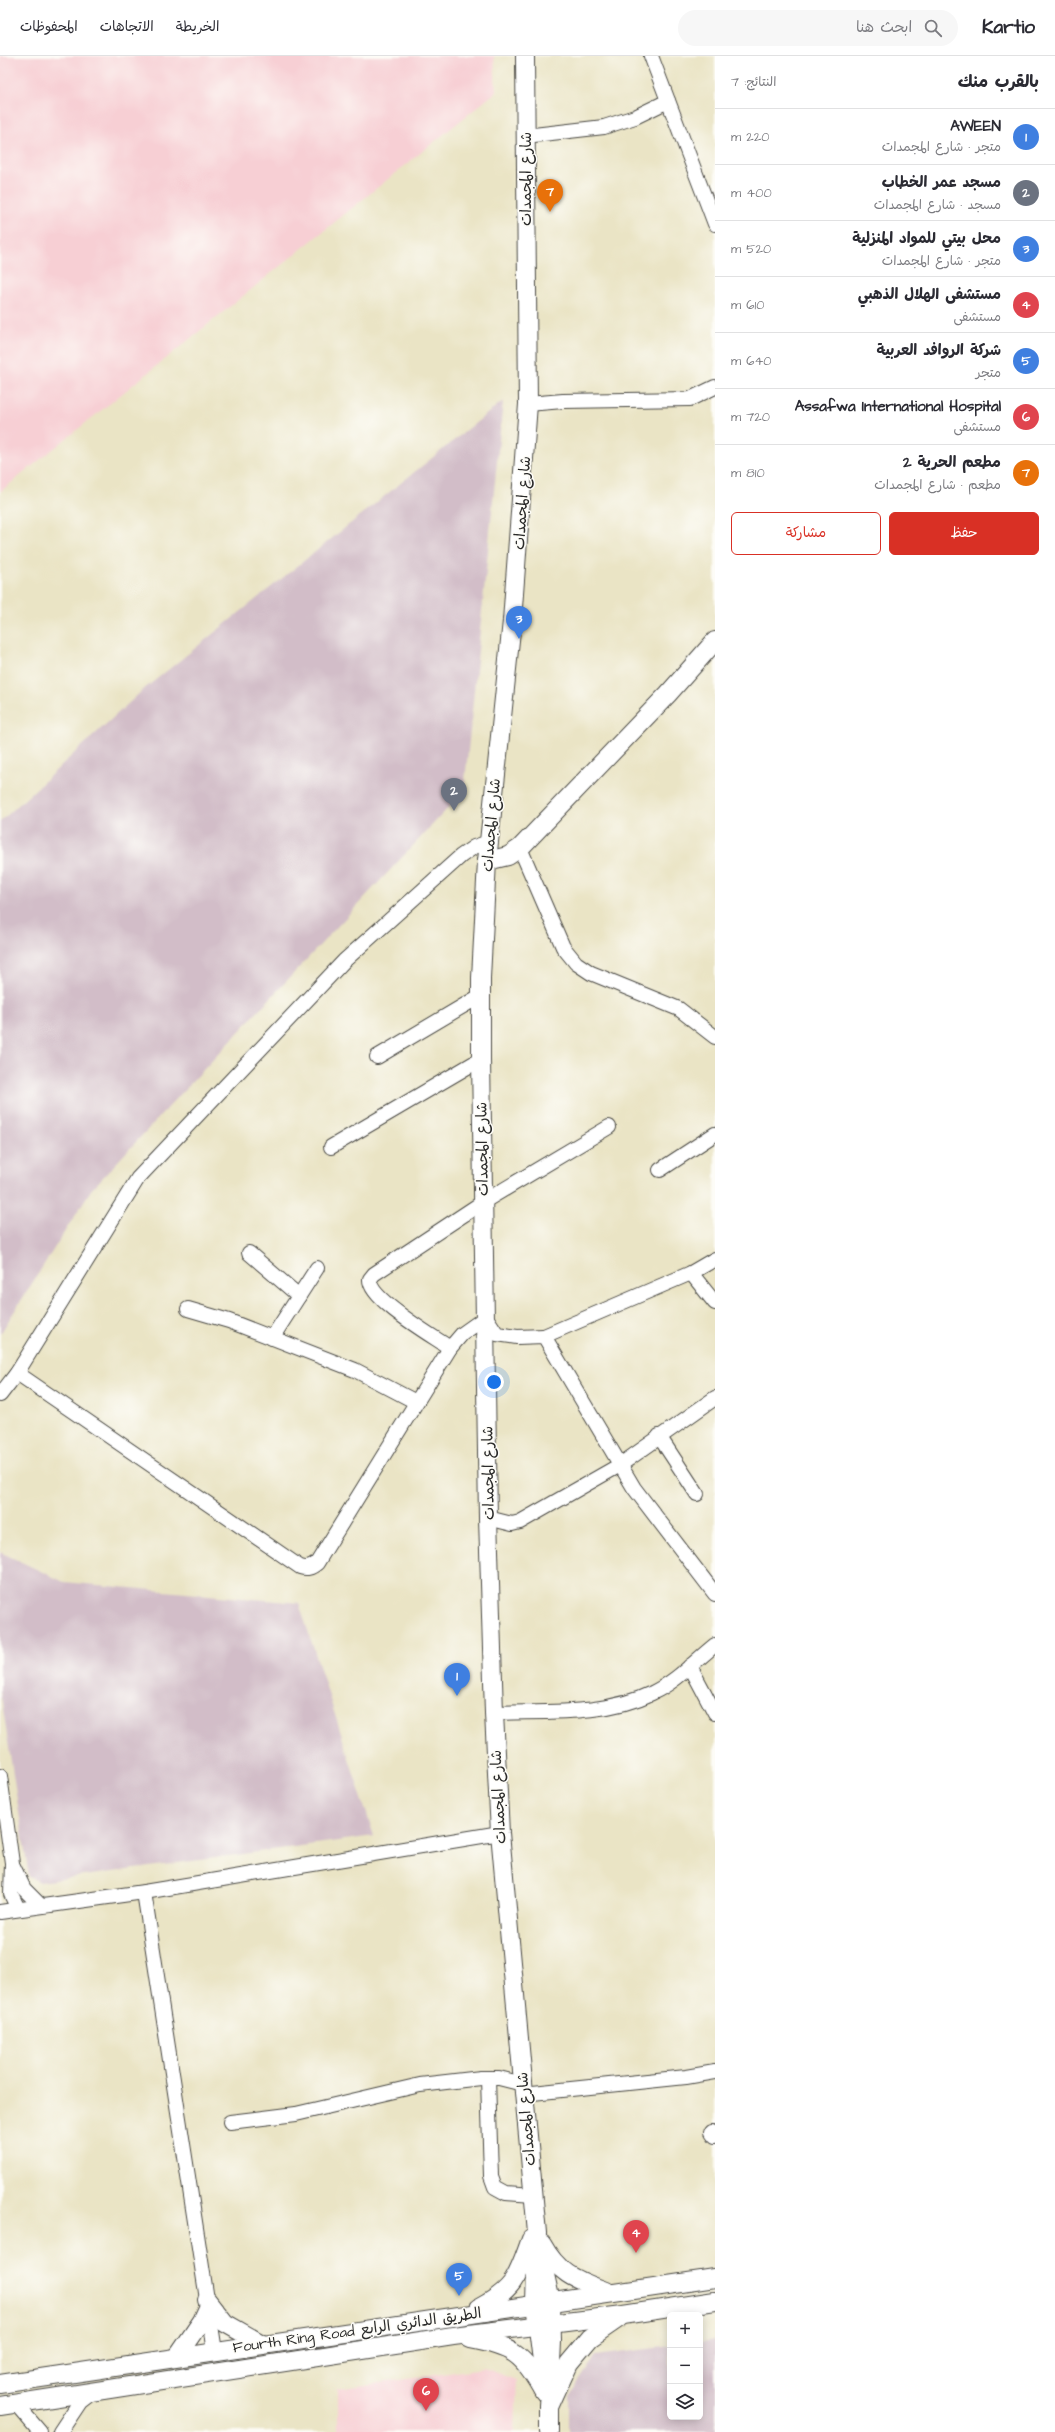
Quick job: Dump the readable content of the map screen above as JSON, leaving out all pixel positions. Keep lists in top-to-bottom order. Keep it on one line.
{"streets":{"main road":["شارع المجمدات","Fourth Ring Road الطريق الدائري الرابع"]},"crossings":[["شارع المجمدات","Fourth Ring Road الطريق الدائري الرابع"]],"page":{"header":"Kartio","search":"ابحث هنا","nav":["الخريطة","الاتجاهات","المحفوظات"],"heading":["بالقرب منك","النتائج: 7"],"list":[{"mark":"1","name":"AWEEN","note":"متجر · شارع المجمدات","value":"220 m"},{"mark":"2","name":"مسجد عمر الخطاب","note":"مسجد · شارع المجمدات","value":"400 m"},{"mark":"3","name":"محل بيتي للمواد المنزلية","note":"متجر · شارع المجمدات","value":"520 m"},{"mark":"4","name":"مستشفى الهلال الذهبي","note":"مستشفى","value":"610 m"},{"mark":"5","name":"شركة الروافد العربية","note":"متجر","value":"640 m"},{"mark":"6","name":"Assafwa International Hospital","note":"مستشفى","value":"720 m"},{"mark":"7","name":"مطعم الحرية 2","note":"مطعم · شارع المجمدات","value":"810 m"}],"pins":["7","3","2","1","4","5","6"],"buttons":["حفظ","مشاركة"],"map_buttons":["+","−"]}}
